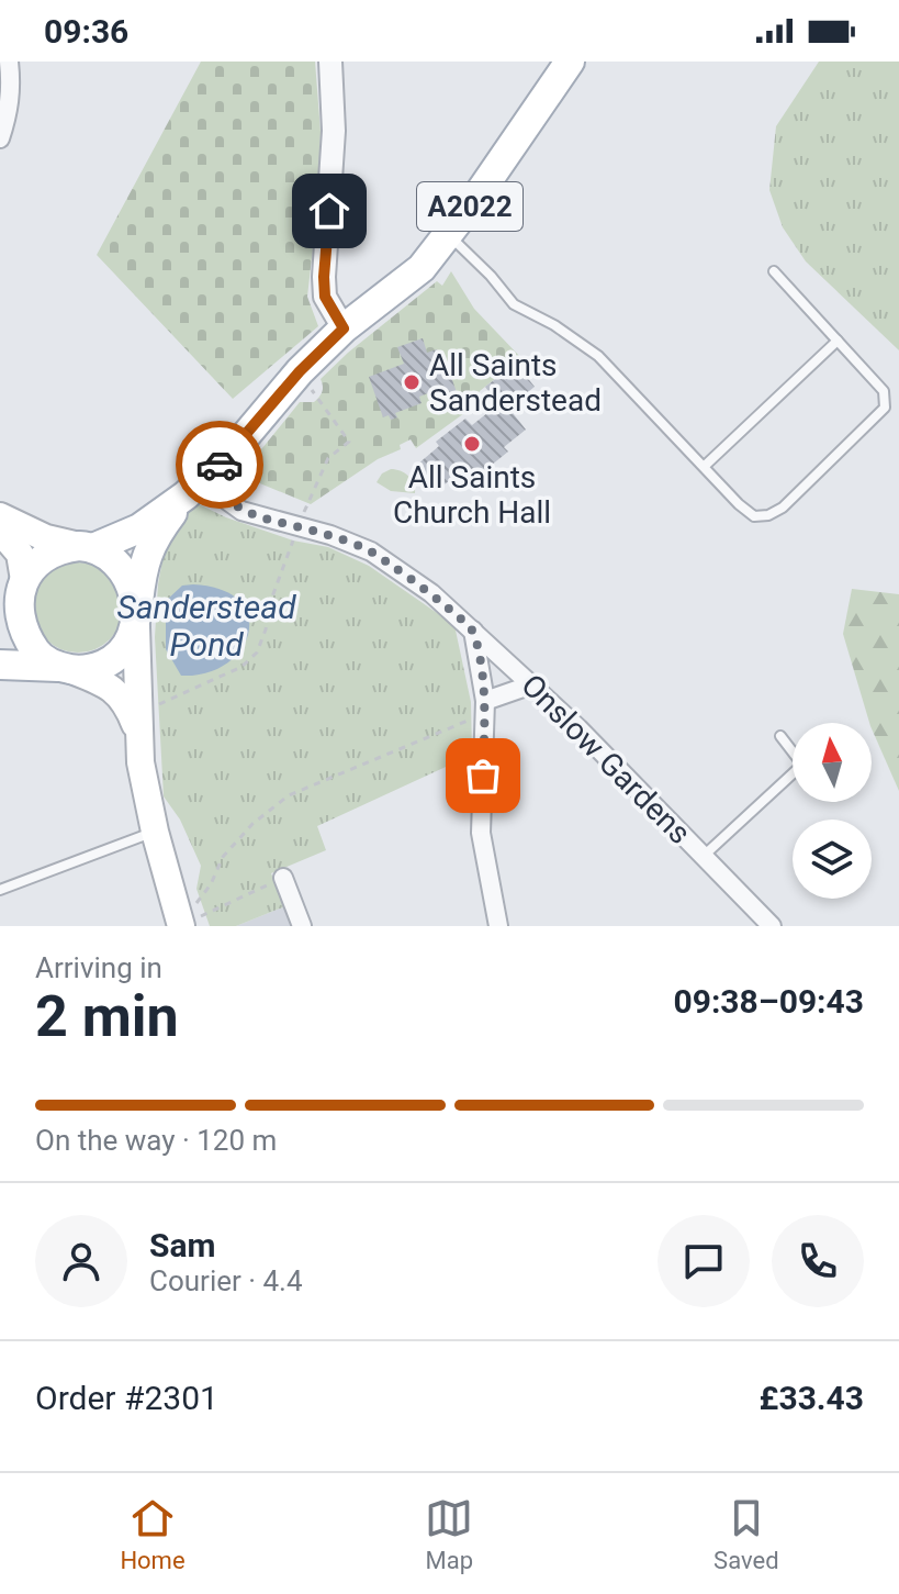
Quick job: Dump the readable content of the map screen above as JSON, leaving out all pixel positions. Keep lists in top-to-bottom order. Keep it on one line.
{"streets":{"main road":["A2022"],"street":["Onslow Gardens"]},"crossings":[["A2022","Onslow Gardens"]],"water":["Sanderstead Pond"],"places":["All Saints Sanderstead","All Saints Church Hall"],"north":"top","page":{"status":"09:36","heading":["2 min","Arriving in","09:38–09:43"],"panel":["Sam","Courier · 4.4","Order #2301","£33.43"],"bar":"On the way · 120 m","tabs":["Home","Map","Saved"]}}
